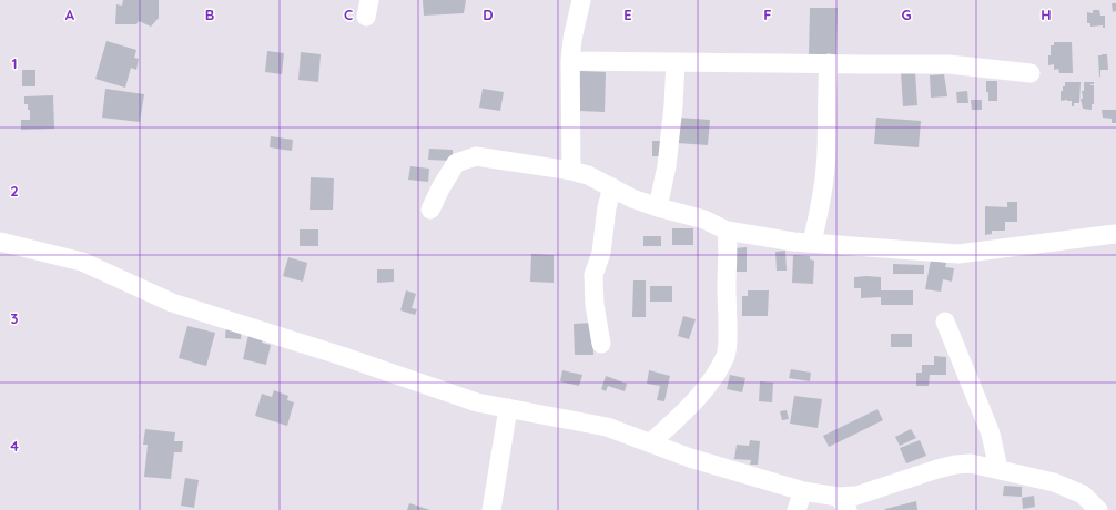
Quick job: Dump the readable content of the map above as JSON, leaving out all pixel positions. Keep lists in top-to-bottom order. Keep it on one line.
{"grid":{"columns":["A","B","C","D","E","F","G","H"],"rows":["1","2","3","4"]}}
